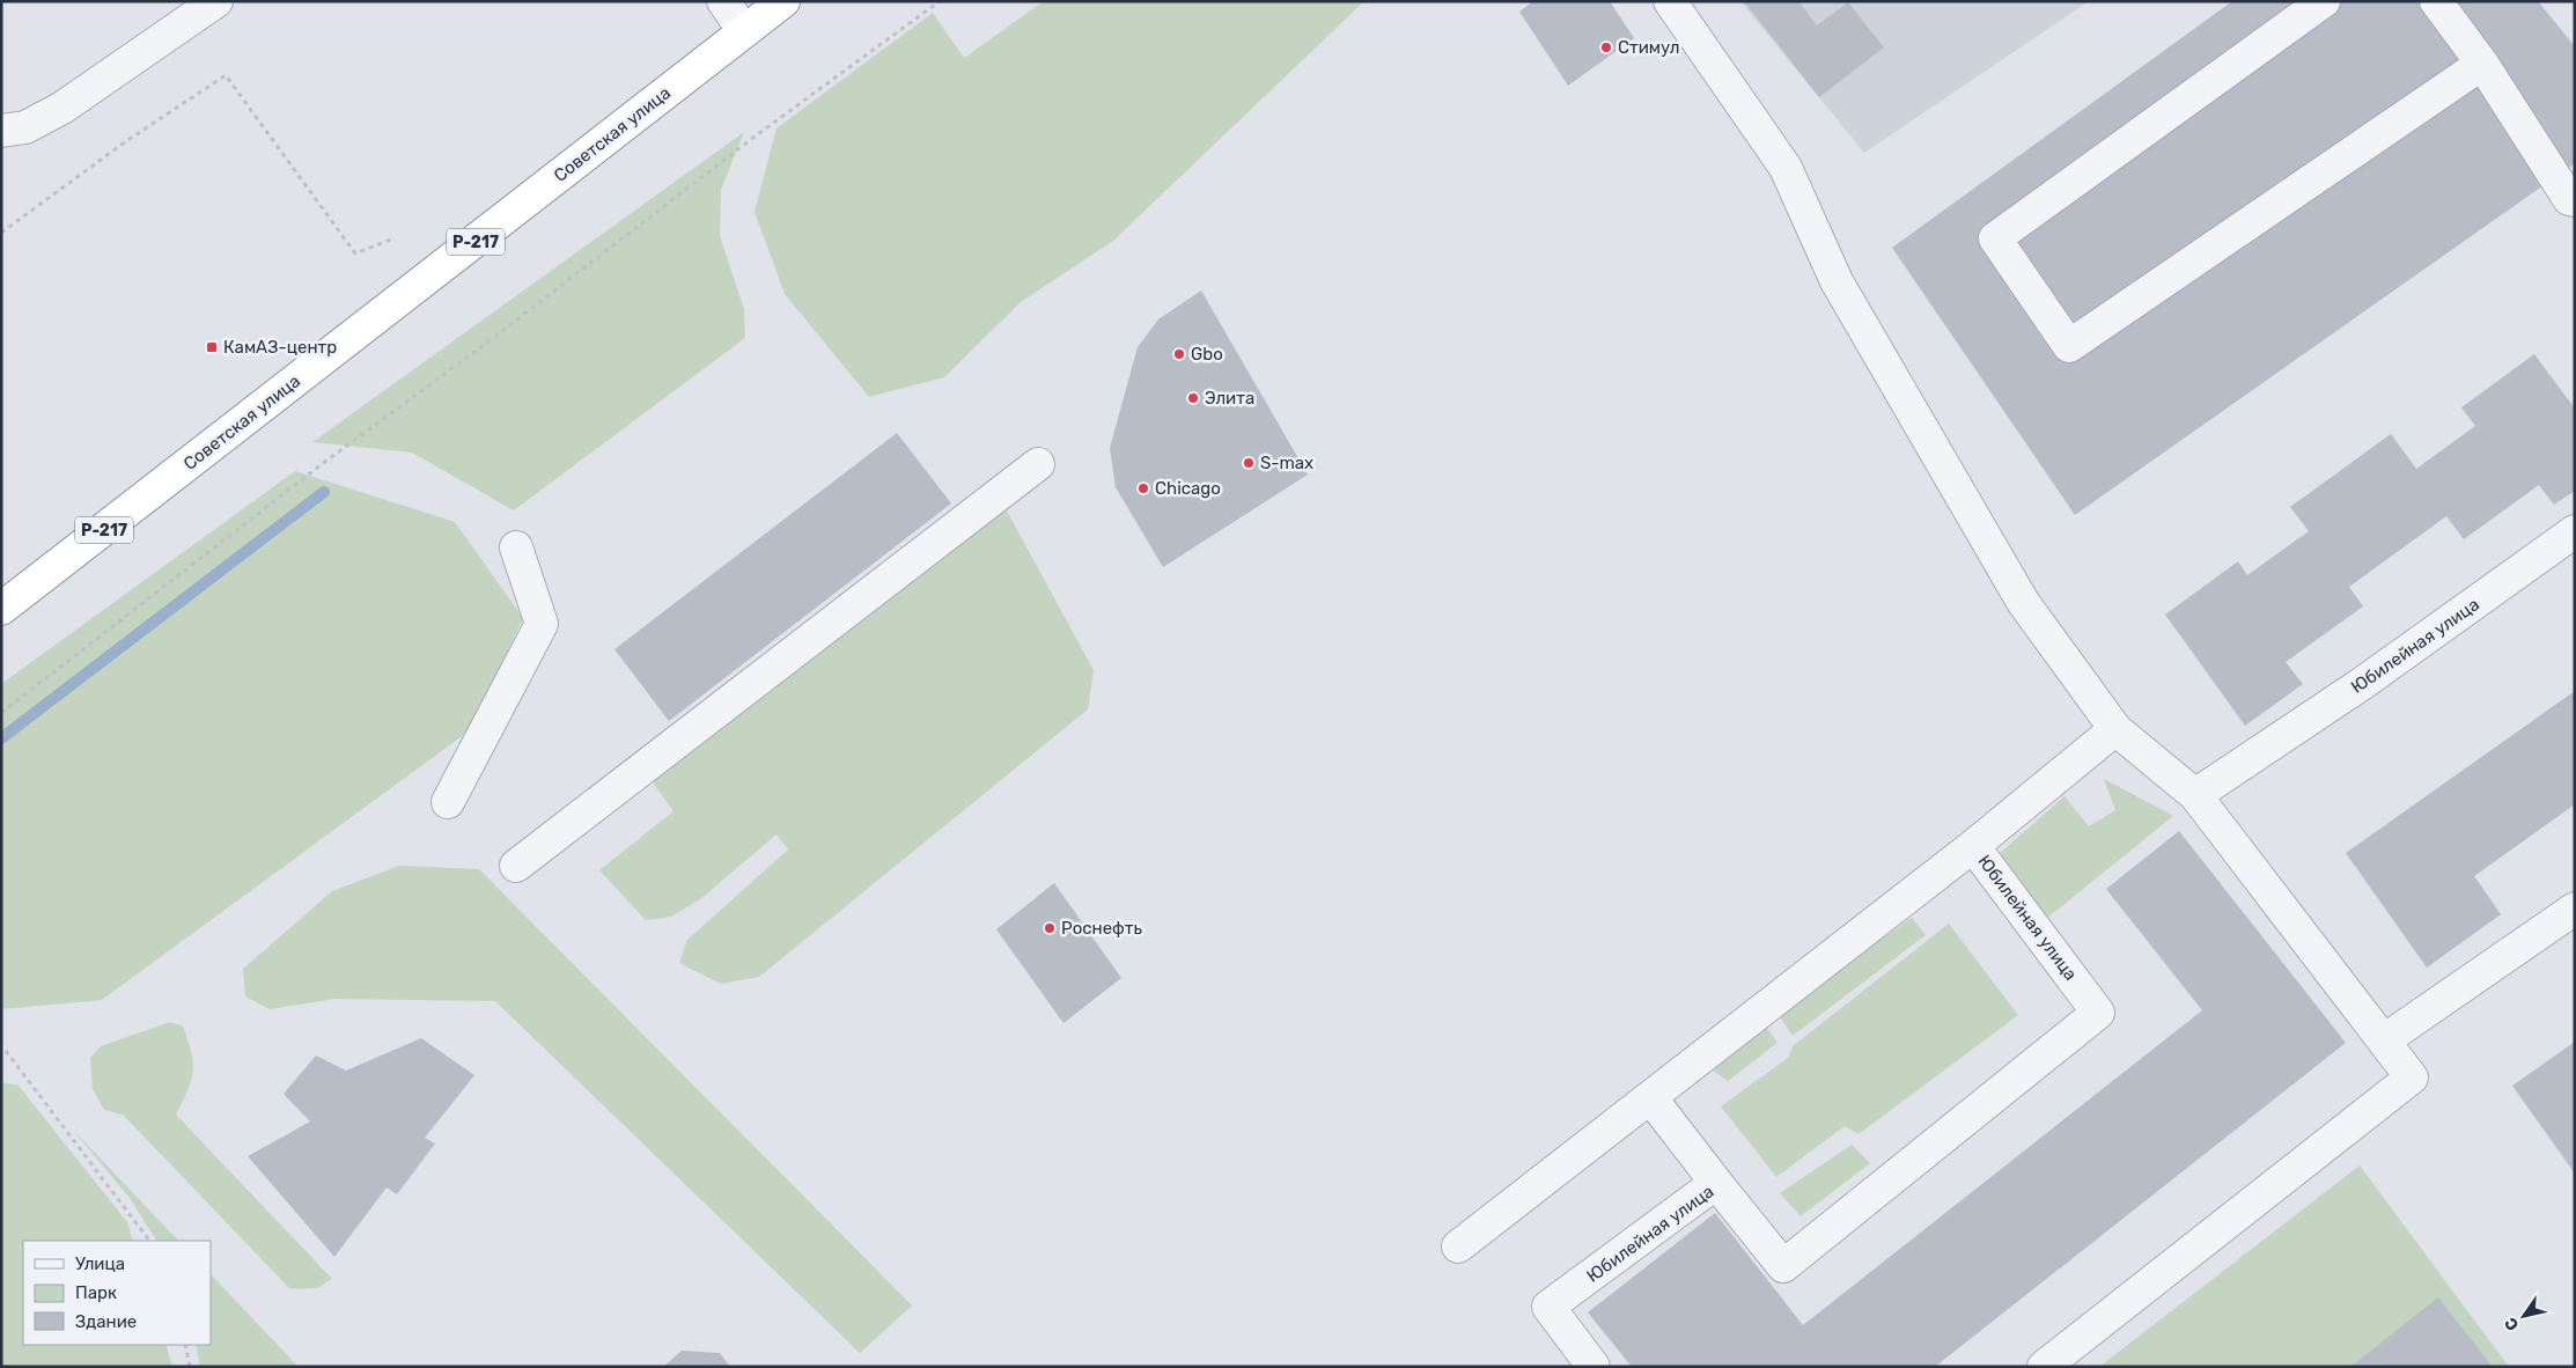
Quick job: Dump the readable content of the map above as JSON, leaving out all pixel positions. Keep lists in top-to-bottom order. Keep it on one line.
{"streets":{"highway":["Советская улица","Р-217"],"street":["Юбилейная улица"]},"places":{"other":["Стимул","Gbo","Элита","S-max","Chicago","Роснефть"],"transit":["КамАЗ-центр"]},"legend":["Улица","Парк","Здание"],"north":"bottom left"}
